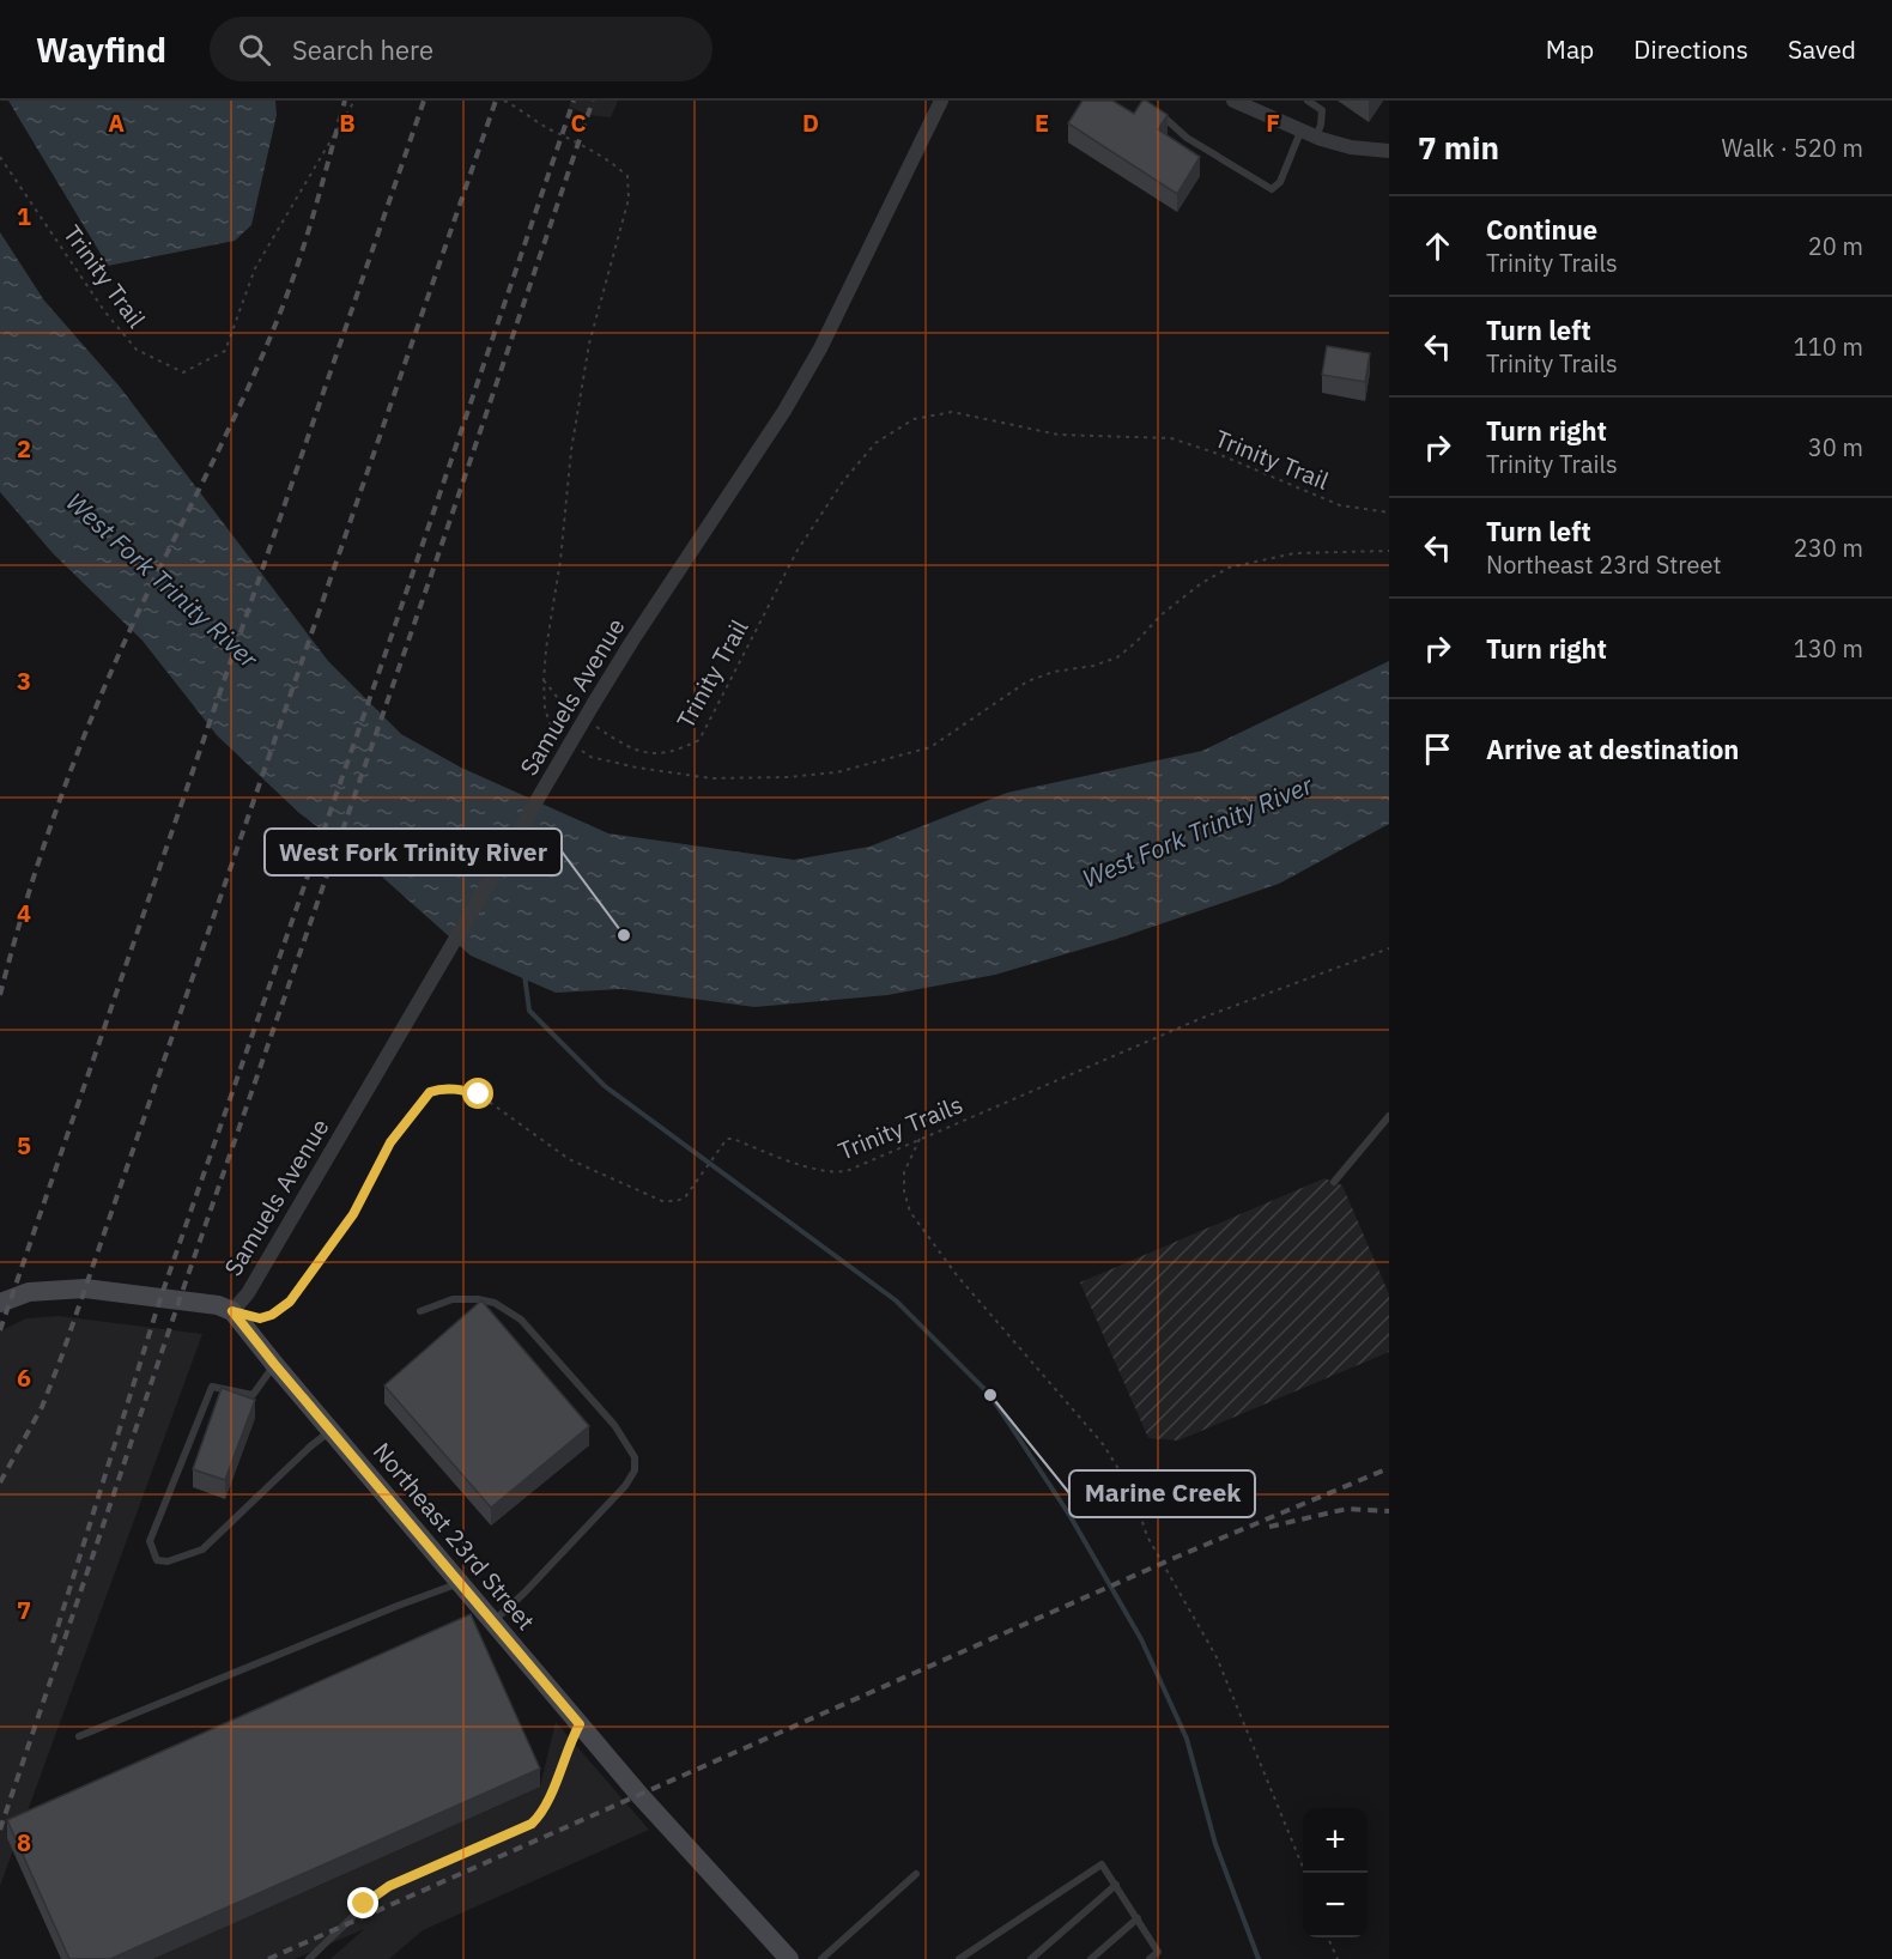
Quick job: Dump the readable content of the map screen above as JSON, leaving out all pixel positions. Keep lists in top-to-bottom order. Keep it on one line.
{"streets":{"main road":["Northeast 23rd Street"],"street":["Samuels Avenue"],"path":["Trinity Trail","Trinity Trails"]},"crossings":[["Samuels Avenue","Northeast 23rd Street"]],"water":["West Fork Trinity River"],"places":["West Fork Trinity River","Marine Creek"],"page":{"header":"Wayfind","search":"Search here","nav":["Map","Directions","Saved"],"heading":["7 min","Walk · 520 m"],"list":[["Continue","Trinity Trails","20 m"],["Turn left","Trinity Trails","110 m"],["Turn right","Trinity Trails","30 m"],["Turn left","Northeast 23rd Street","230 m"],["Turn right","130 m"],"Arrive at destination"],"map_buttons":["+","−"]},"grid":{"columns":["A","B","C","D","E","F"],"rows":["1","2","3","4","5","6","7","8"]}}
